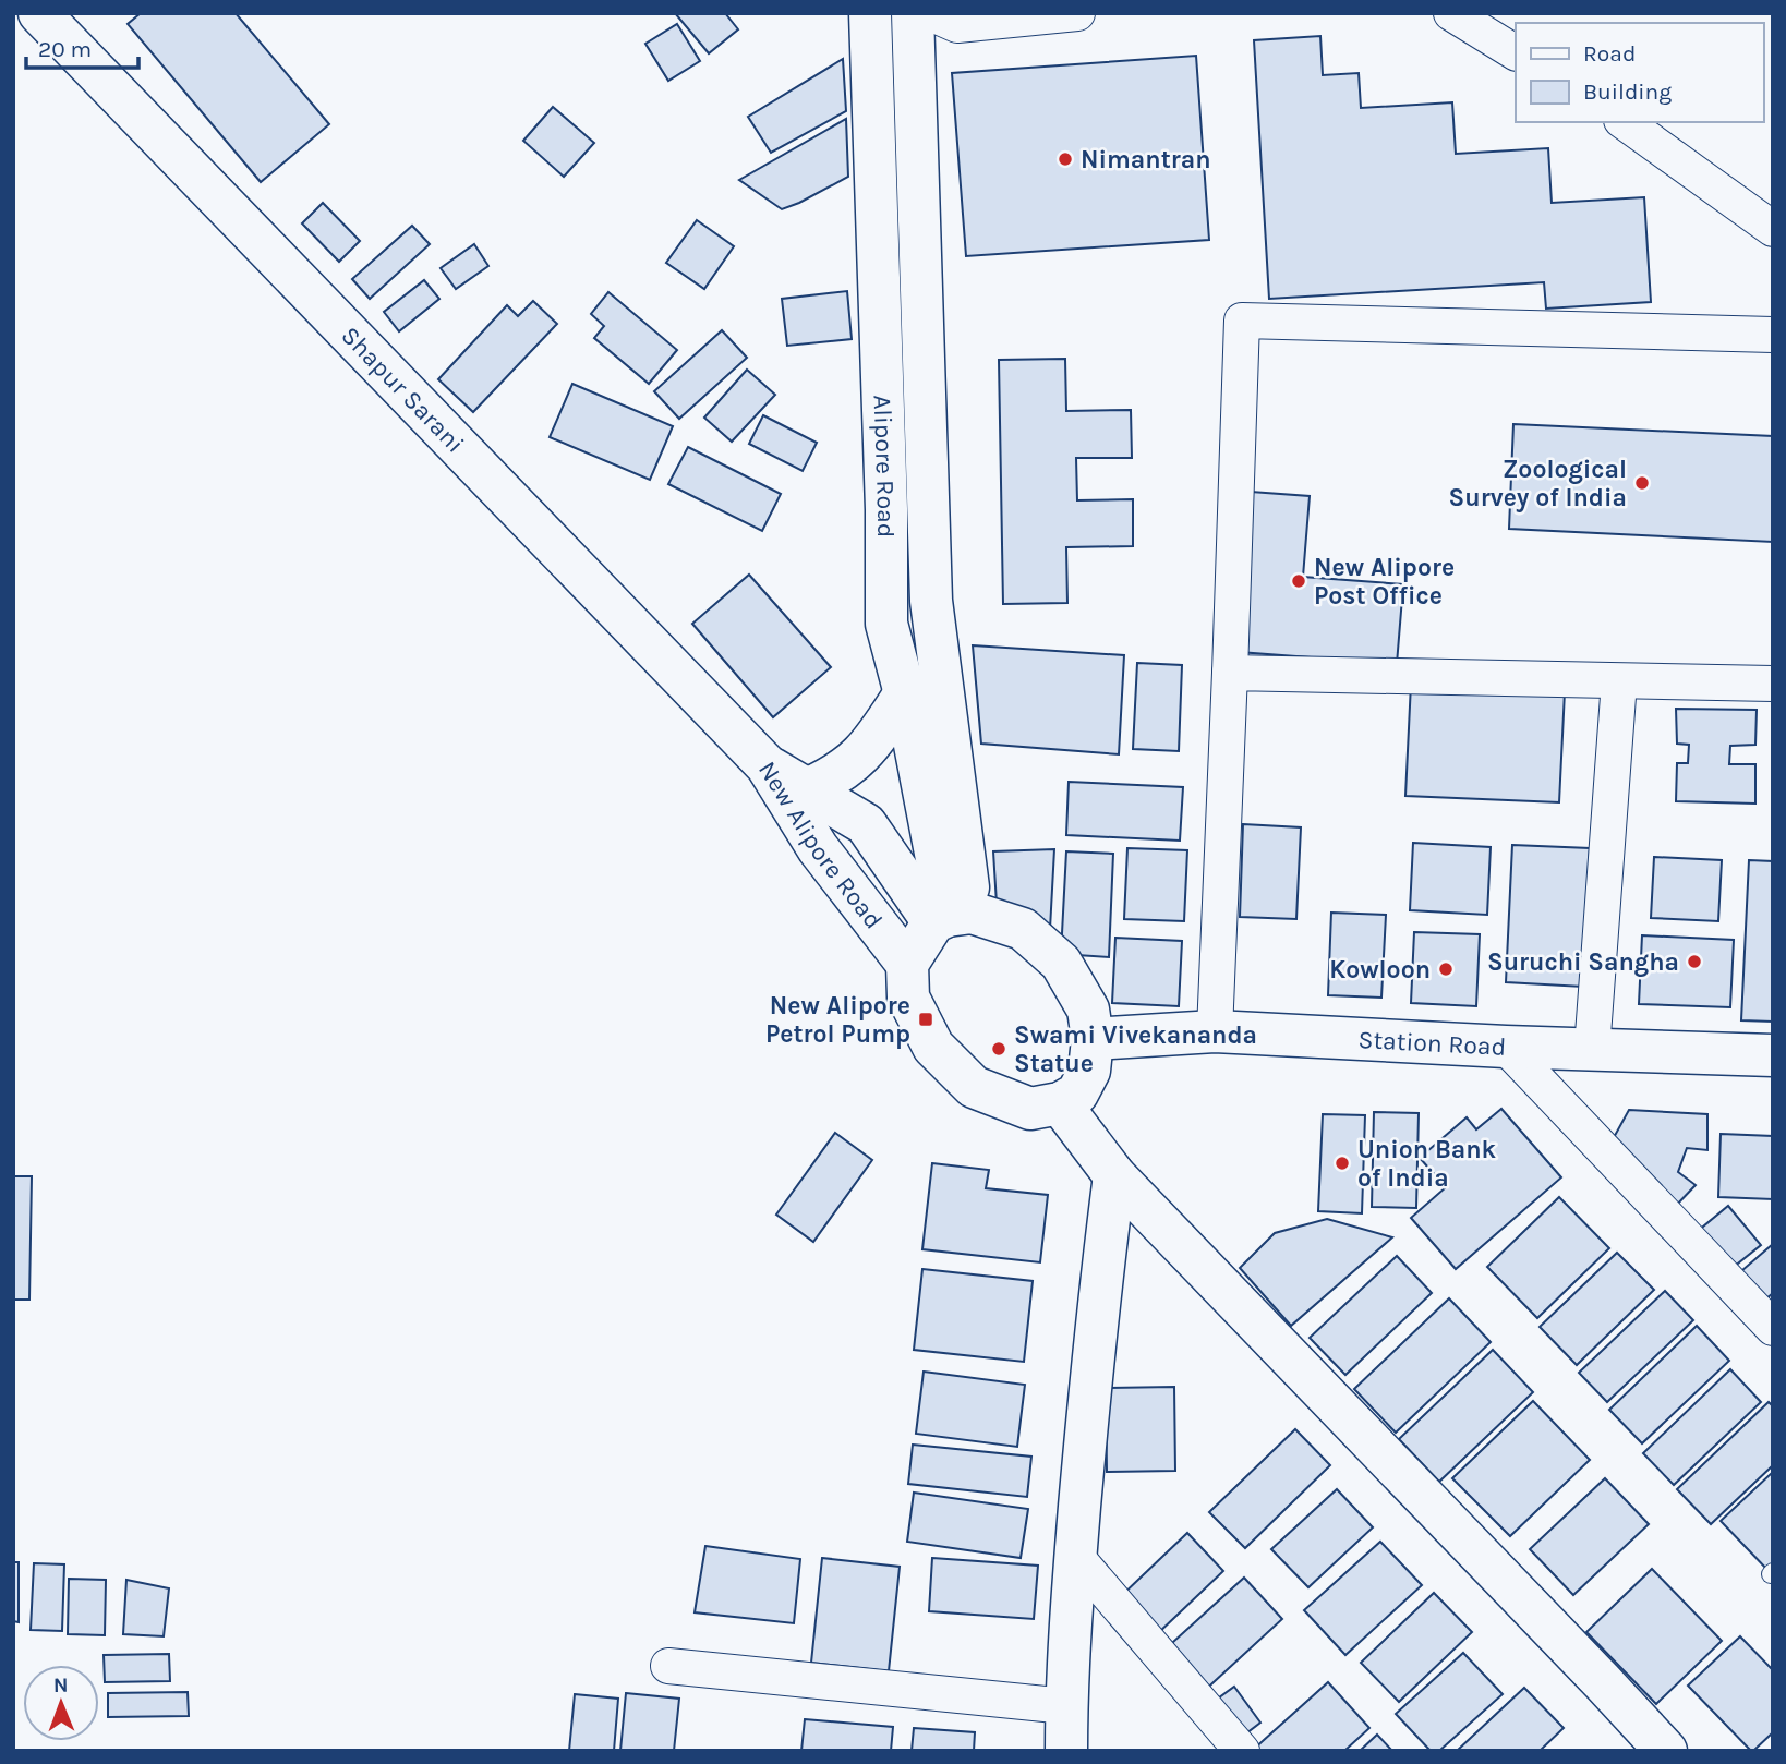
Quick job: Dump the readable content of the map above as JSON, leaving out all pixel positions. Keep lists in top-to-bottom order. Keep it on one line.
{"streets":{"main road":["Shapur Sarani","Alipore Road","New Alipore Road","Station Road"]},"crossings":[["Shapur Sarani","New Alipore Road"],["Alipore Road","New Alipore Road"],["Alipore Road","Station Road"],["New Alipore Road","Station Road"]],"places":{"other":["Nimantran","Zoological Survey of India","New Alipore Post Office","Suruchi Sangha","Kowloon","Swami Vivekananda Statue","Union Bank of India"],"transit":["New Alipore Petrol Pump"]},"legend":["Road","Building"],"scale_bar":"20 m","north":"top"}
